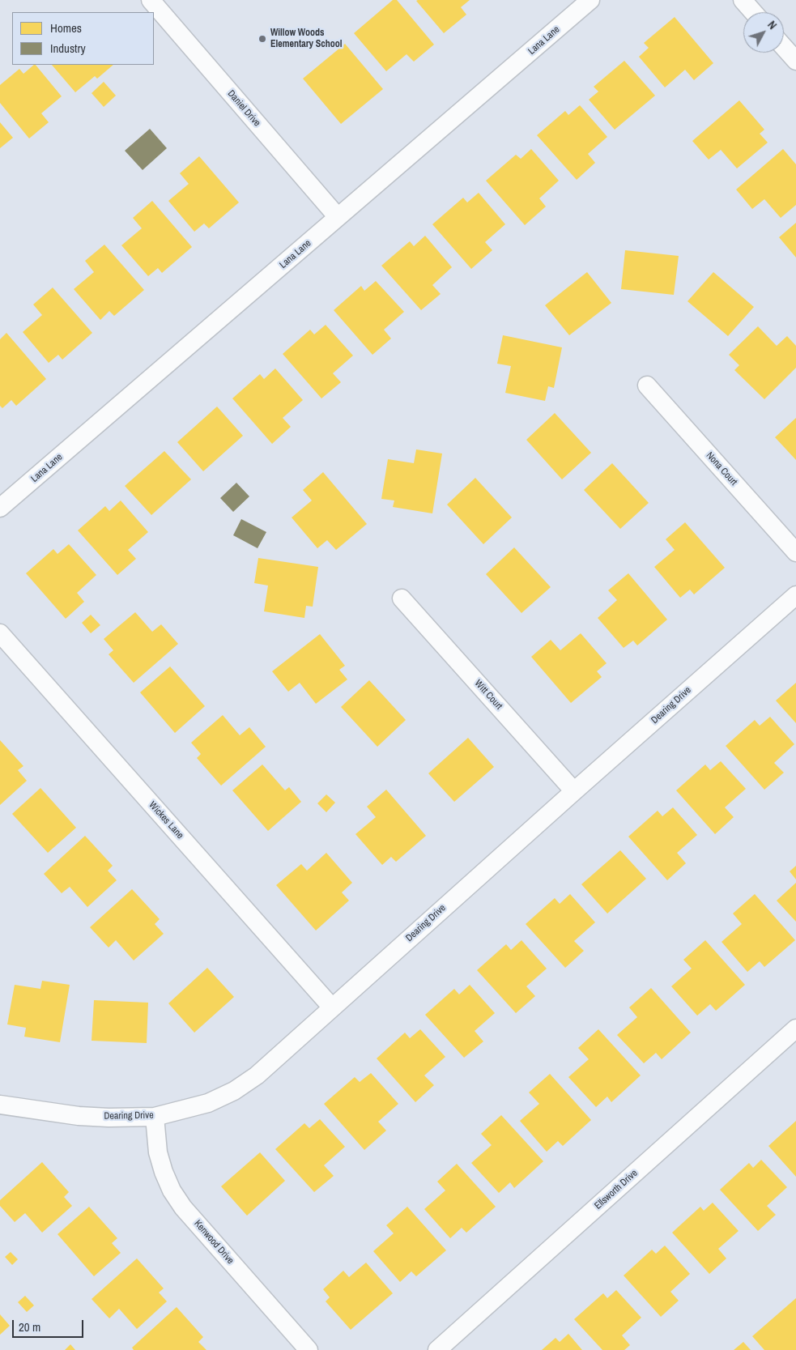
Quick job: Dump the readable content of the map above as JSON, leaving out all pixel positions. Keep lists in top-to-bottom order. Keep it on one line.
{"streets":{"street":["Lana Lane","Daniel Drive","Nona Court","Witt Court","Dearing Drive","Wickes Lane","Ellsworth Drive","Kenwood Drive"]},"crossings":[["Lana Lane","Daniel Drive"],["Witt Court","Dearing Drive"],["Dearing Drive","Wickes Lane"],["Dearing Drive","Kenwood Drive"]],"places":["Willow Woods Elementary School"],"legend":["Homes","Industry"],"scale_bar":"20 m","north":"top right"}
